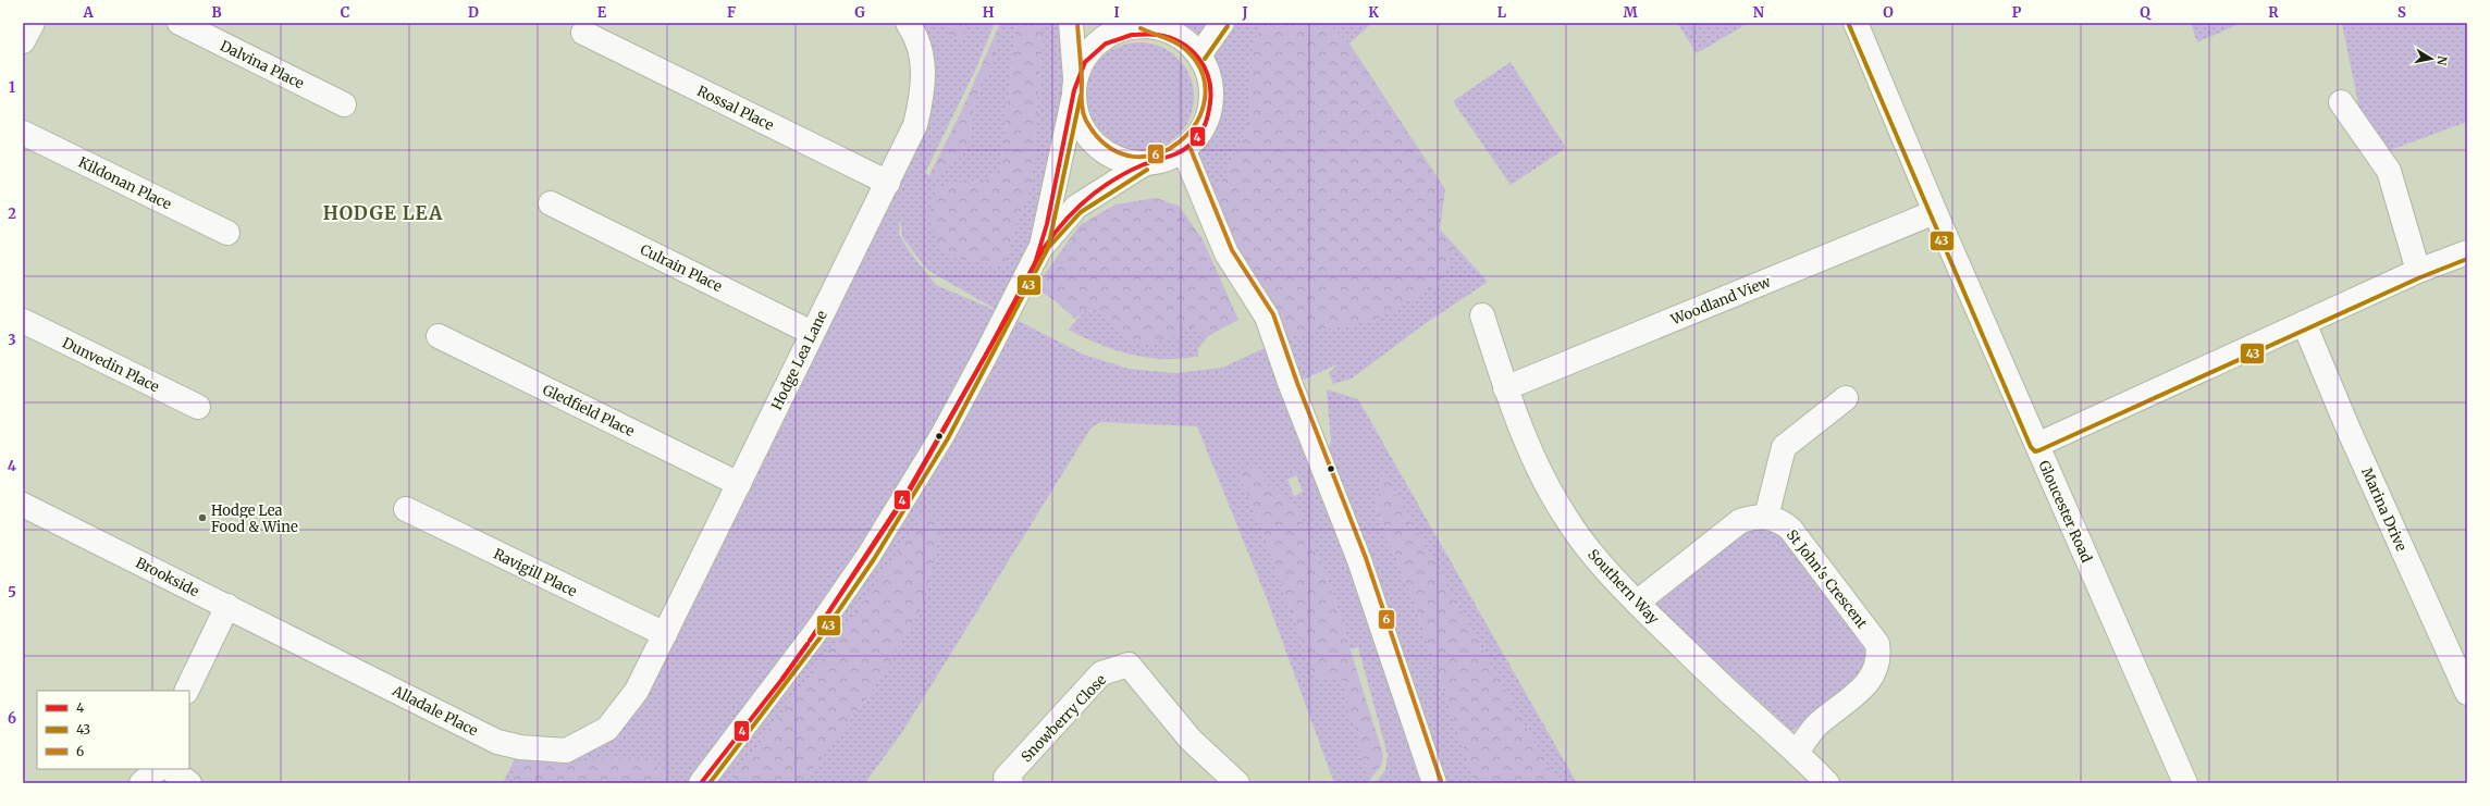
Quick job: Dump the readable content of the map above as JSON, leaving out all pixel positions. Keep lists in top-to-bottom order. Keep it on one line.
{"streets":{"street":["Dalvina Place","Rossal Place","Kildonan Place","Culrain Place","Woodland View","Hodge Lea Lane","Dunvedin Place","Gledfield Place","Marina Drive","Gloucester Road","Ravigill Place","Brookside","St John's Crescent","Southern Way","Alladale Place","Snowberry Close"]},"crossings":[["Rossal Place","Hodge Lea Lane"],["Culrain Place","Hodge Lea Lane"],["Woodland View","Gloucester Road"],["Woodland View","Southern Way"],["Hodge Lea Lane","Gledfield Place"],["Hodge Lea Lane","Ravigill Place"],["Hodge Lea Lane","Alladale Place"],["Brookside","Alladale Place"],["St John's Crescent","Southern Way"]],"districts":["HODGE LEA"],"places":["Hodge Lea Food & Wine"],"lines":["transit line 6","transit line 43","transit line 4"],"legend":["4","43","6"],"north":"right","grid":{"columns":["A","B","C","D","E","F","G","H","I","J","K","L","M","N","O","P","Q","R","S"],"rows":["1","2","3","4","5","6"]}}
